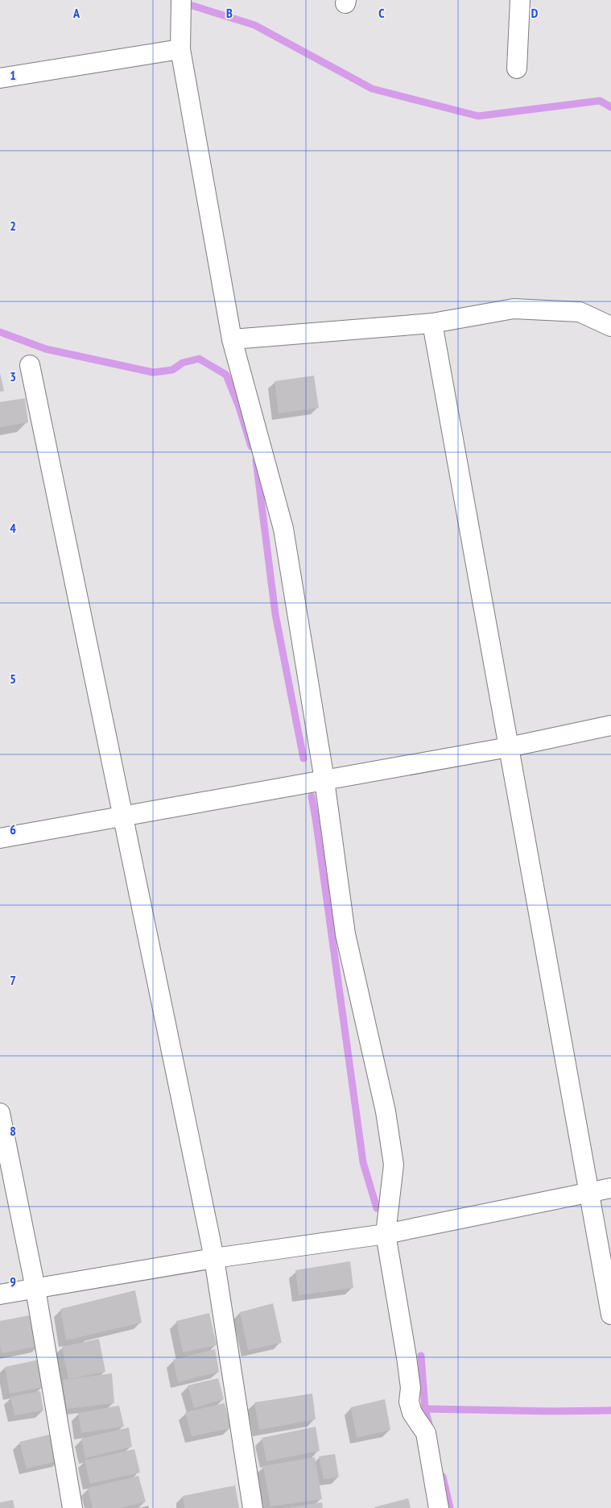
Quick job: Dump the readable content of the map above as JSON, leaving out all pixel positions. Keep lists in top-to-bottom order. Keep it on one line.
{"grid":{"columns":["A","B","C","D"],"rows":["1","2","3","4","5","6","7","8","9"]}}
